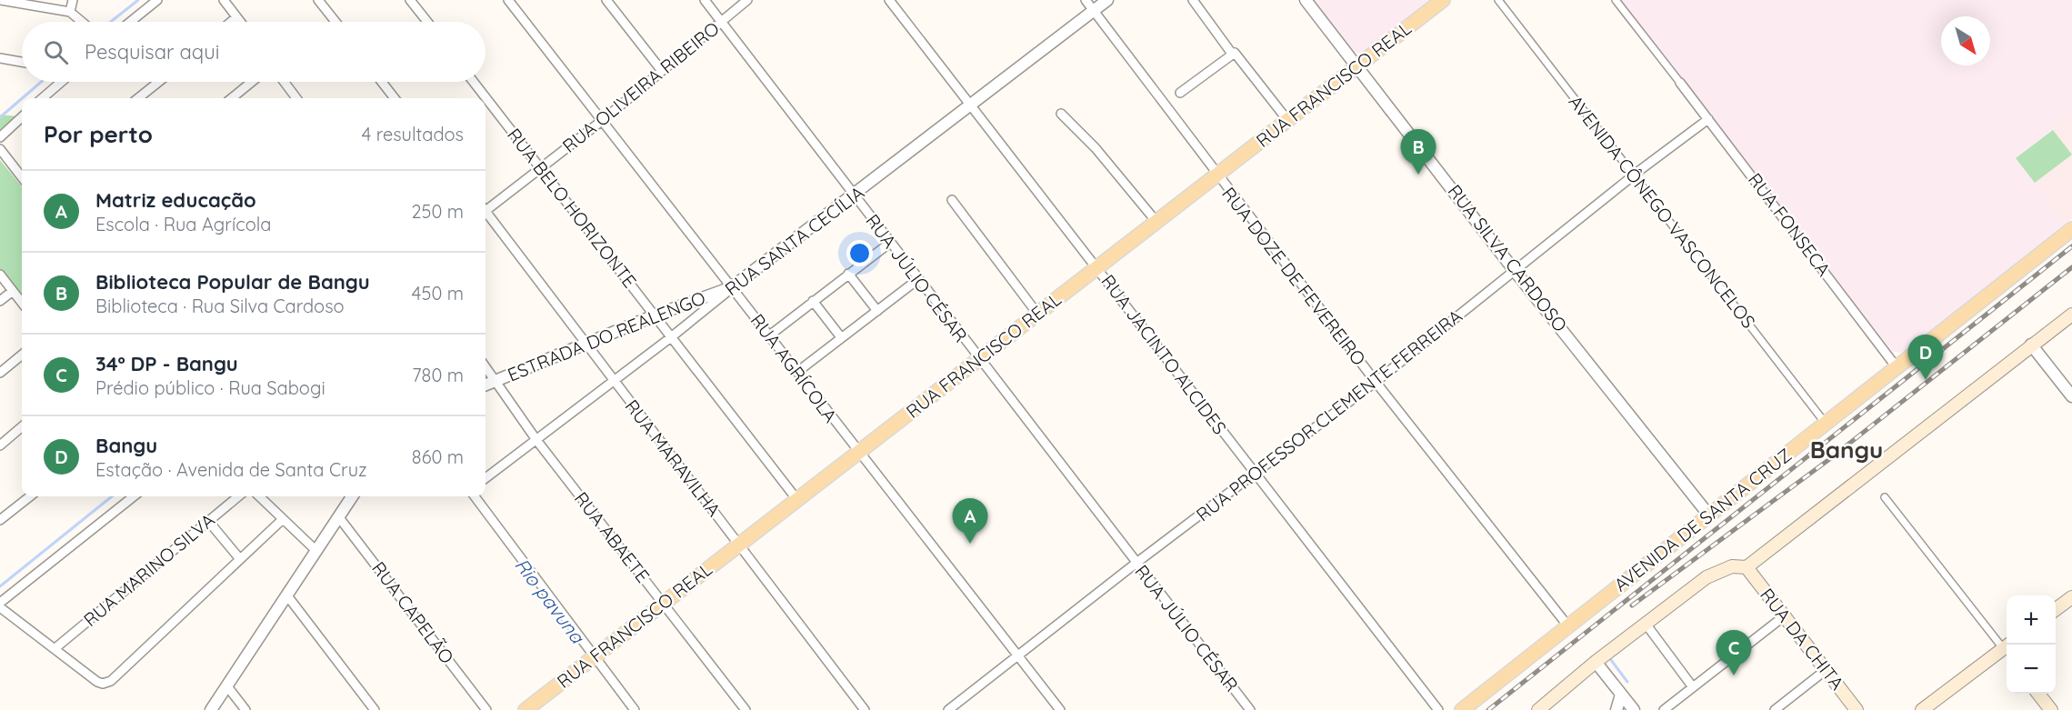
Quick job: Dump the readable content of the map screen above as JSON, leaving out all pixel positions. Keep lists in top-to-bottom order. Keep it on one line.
{"streets":{"main road":["RUA FRANCISCO REAL","AVENIDA DE SANTA CRUZ","RUA DA CHITA"],"street":["RUA OLIVEIRA RIBEIRO","RUA BELO HORIZONTE","AVENIDA CÔNEGO VASCONCELOS","RUA FONSECA","RUA SANTA CECÍLIA","RUA SILVA CARDOSO","RUA DOZE DE FEVEREIRO","RUA JÚLIO CÉSAR","ESTRADA DO REALENGO","RUA JACINTO ALCIDES","RUA AGRÍCOLA","RUA PROFESSOR CLEMENTE FERREIRA","RUA MARAVILHA","RUA ABAETE","RUA MARINO SILVA","RUA CAPELÃO"]},"crossings":[["RUA FRANCISCO REAL","RUA BELO HORIZONTE"],["RUA FRANCISCO REAL","RUA SILVA CARDOSO"],["RUA FRANCISCO REAL","RUA DOZE DE FEVEREIRO"],["RUA FRANCISCO REAL","RUA JÚLIO CÉSAR"],["RUA FRANCISCO REAL","RUA JACINTO ALCIDES"],["RUA FRANCISCO REAL","RUA AGRÍCOLA"],["RUA FRANCISCO REAL","RUA MARAVILHA"],["RUA FRANCISCO REAL","RUA ABAETE"],["RUA OLIVEIRA RIBEIRO","RUA BELO HORIZONTE"],["RUA OLIVEIRA RIBEIRO","RUA JÚLIO CÉSAR"],["RUA OLIVEIRA RIBEIRO","RUA AGRÍCOLA"],["RUA BELO HORIZONTE","RUA SANTA CECÍLIA"],["RUA BELO HORIZONTE","ESTRADA DO REALENGO"],["AVENIDA CÔNEGO VASCONCELOS","RUA PROFESSOR CLEMENTE FERREIRA"],["AVENIDA CÔNEGO VASCONCELOS","AVENIDA DE SANTA CRUZ"],["RUA FONSECA","RUA PROFESSOR CLEMENTE FERREIRA"],["RUA FONSECA","AVENIDA DE SANTA CRUZ"],["RUA SANTA CECÍLIA","RUA DOZE DE FEVEREIRO"],["RUA SANTA CECÍLIA","RUA JÚLIO CÉSAR"],["RUA SANTA CECÍLIA","ESTRADA DO REALENGO"],["RUA SANTA CECÍLIA","RUA JACINTO ALCIDES"],["RUA SANTA CECÍLIA","RUA AGRÍCOLA"],["RUA SANTA CECÍLIA","RUA MARAVILHA"],["RUA SANTA CECÍLIA","RUA ABAETE"],["RUA SILVA CARDOSO","RUA PROFESSOR CLEMENTE FERREIRA"],["RUA SILVA CARDOSO","AVENIDA DE SANTA CRUZ"],["RUA DOZE DE FEVEREIRO","RUA PROFESSOR CLEMENTE FERREIRA"],["RUA DOZE DE FEVEREIRO","AVENIDA DE SANTA CRUZ"],["RUA JÚLIO CÉSAR","RUA PROFESSOR CLEMENTE FERREIRA"],["ESTRADA DO REALENGO","RUA AGRÍCOLA"],["ESTRADA DO REALENGO","RUA MARAVILHA"],["ESTRADA DO REALENGO","RUA ABAETE"],["RUA JACINTO ALCIDES","RUA PROFESSOR CLEMENTE FERREIRA"],["RUA AGRÍCOLA","RUA PROFESSOR CLEMENTE FERREIRA"]],"districts":["Bangu"],"water":["Rio pavuna"],"north":"bottom right","page":{"search":"Pesquisar aqui","heading":["Por perto","4 resultados"],"pins":["B","D","A","C"],"list":[{"mark":"A","name":"Matriz educação","note":"Escola · Rua Agrícola","value":"250 m"},{"mark":"B","name":"Biblioteca Popular de Bangu","note":"Biblioteca · Rua Silva Cardoso","value":"450 m"},{"mark":"C","name":"34º DP - Bangu","note":"Prédio público · Rua Sabogi","value":"780 m"},{"mark":"D","name":"Bangu","note":"Estação · Avenida de Santa Cruz","value":"860 m"}],"map_buttons":["+","−"]}}
